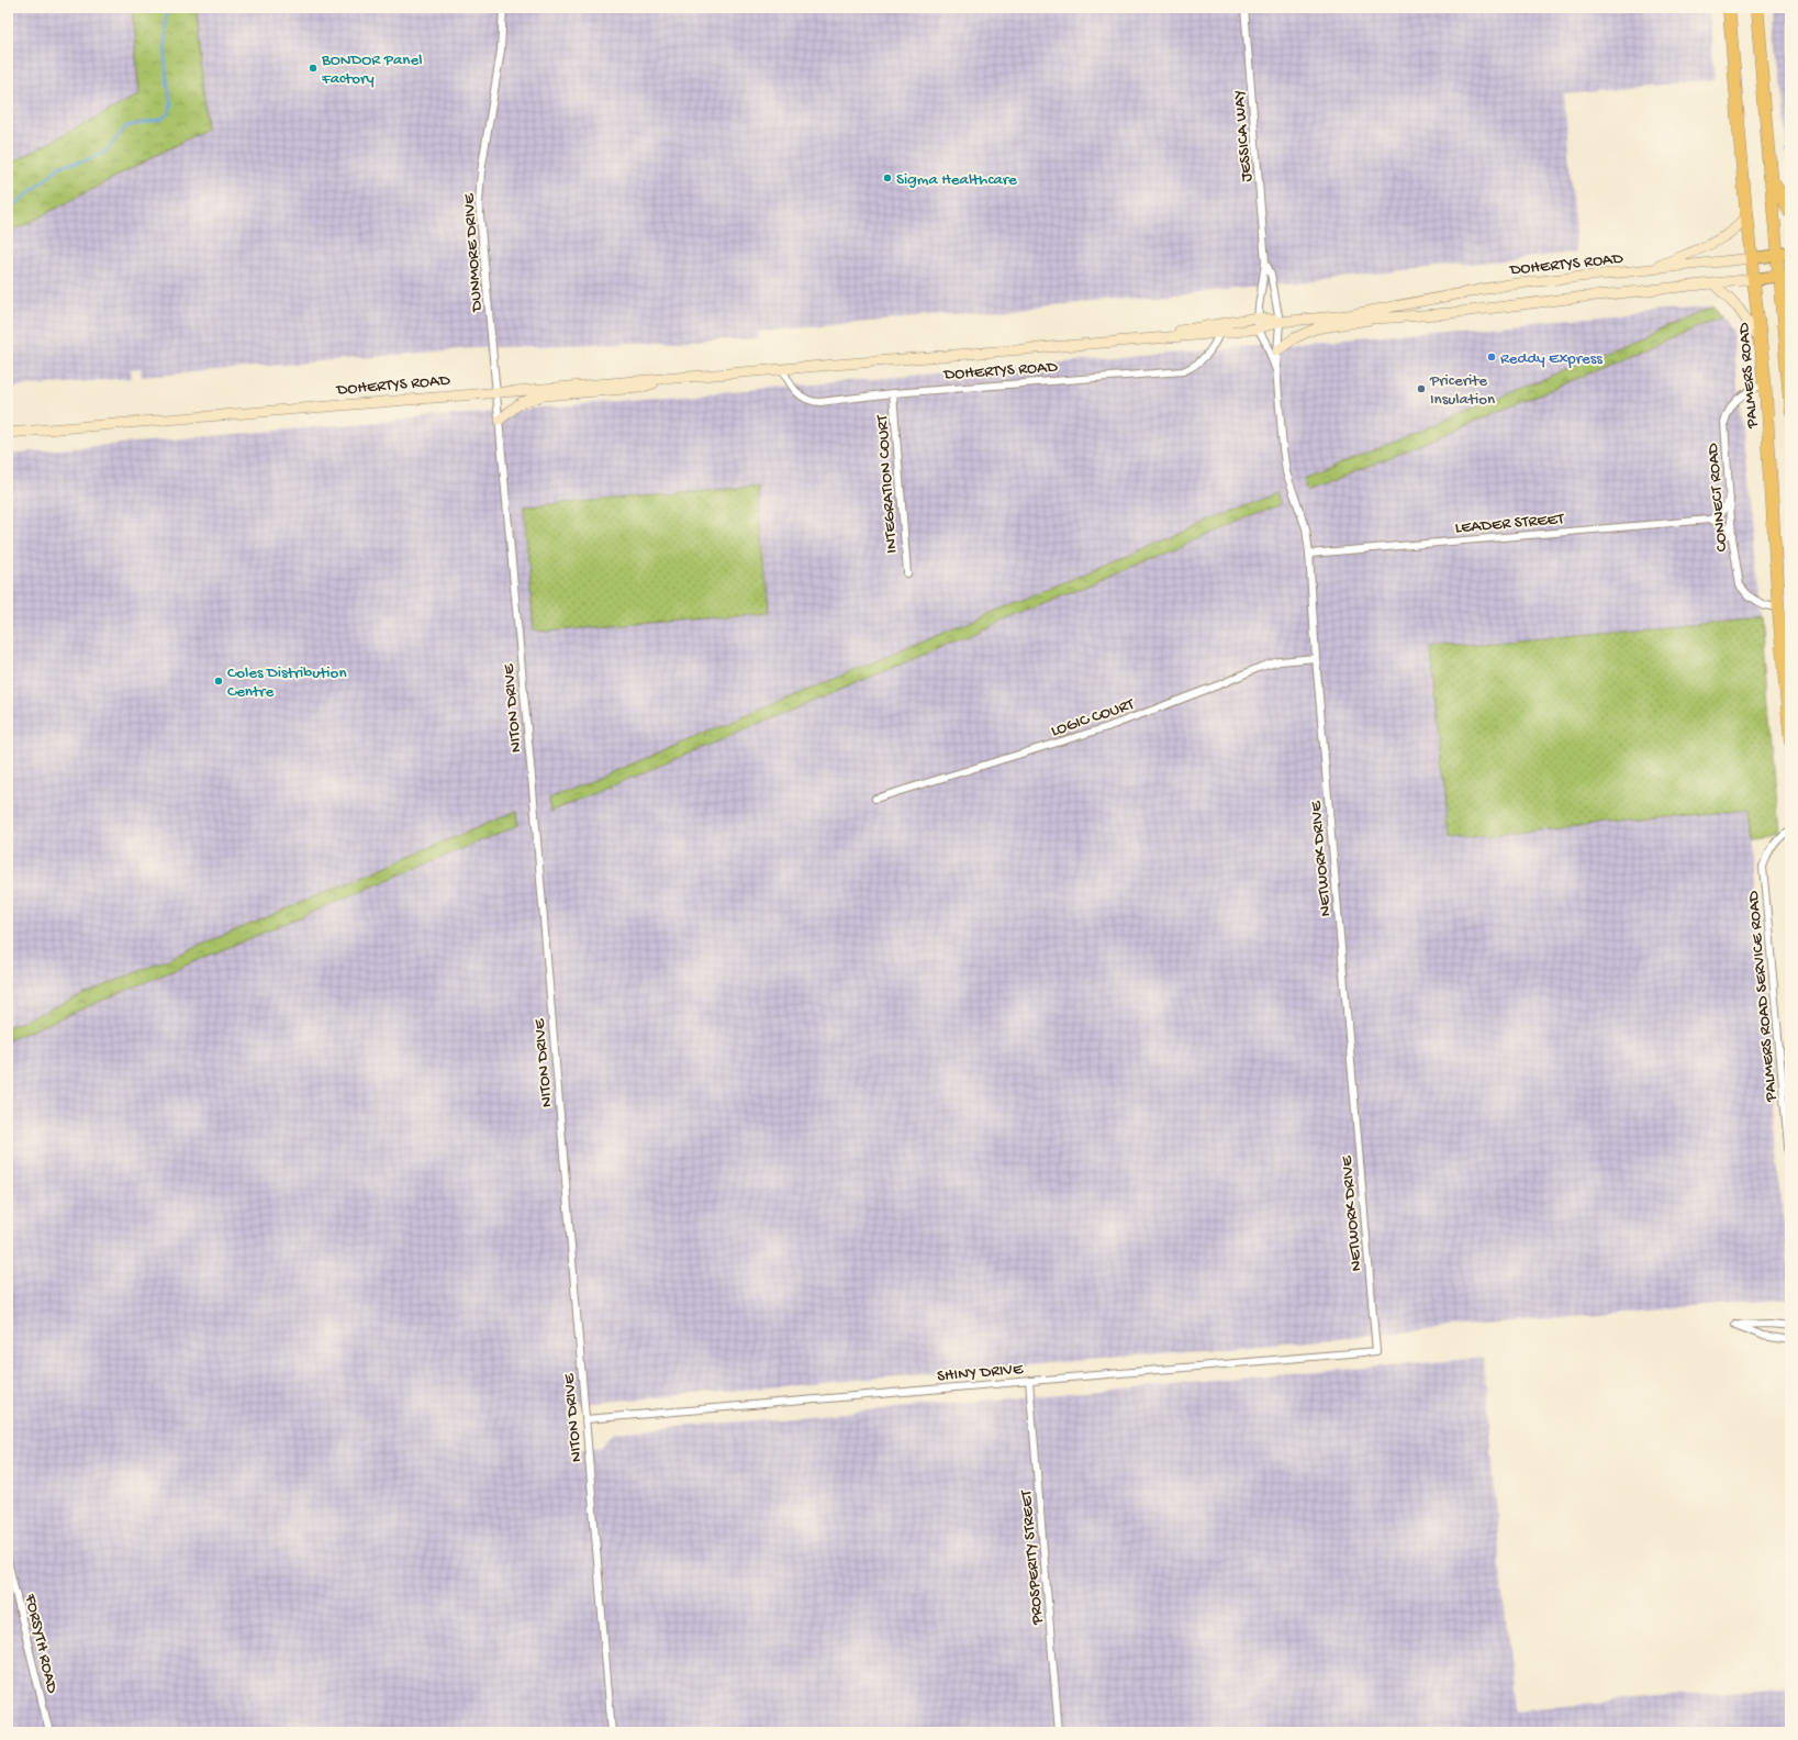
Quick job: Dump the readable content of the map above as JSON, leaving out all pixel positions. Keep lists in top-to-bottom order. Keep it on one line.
{"streets":{"highway":["PALMERS ROAD"],"main road":["DOHERTYS ROAD"],"street":["JESSICA WAY","DUNMORE DRIVE","INTEGRATION COURT","CONNECT ROAD","LEADER STREET","NITON DRIVE","LOGIC COURT","NETWORK DRIVE","PALMERS ROAD SERVICE ROAD","SHINY DRIVE","PROSPERITY STREET","FORSYTH ROAD"]},"crossings":[["JESSICA WAY","DOHERTYS ROAD"],["JESSICA WAY","NETWORK DRIVE"],["DUNMORE DRIVE","DOHERTYS ROAD"],["DUNMORE DRIVE","NITON DRIVE"],["DOHERTYS ROAD","PALMERS ROAD"],["DOHERTYS ROAD","INTEGRATION COURT"],["DOHERTYS ROAD","NITON DRIVE"],["DOHERTYS ROAD","NETWORK DRIVE"],["PALMERS ROAD","CONNECT ROAD"],["LEADER STREET","NETWORK DRIVE"],["NITON DRIVE","SHINY DRIVE"],["LOGIC COURT","NETWORK DRIVE"],["NETWORK DRIVE","SHINY DRIVE"],["SHINY DRIVE","PROSPERITY STREET"]],"places":["BONDOR Panel Factory","Sigma Healthcare","Reddy Express","Pricerite Insulation","Coles Distribution Centre"]}
